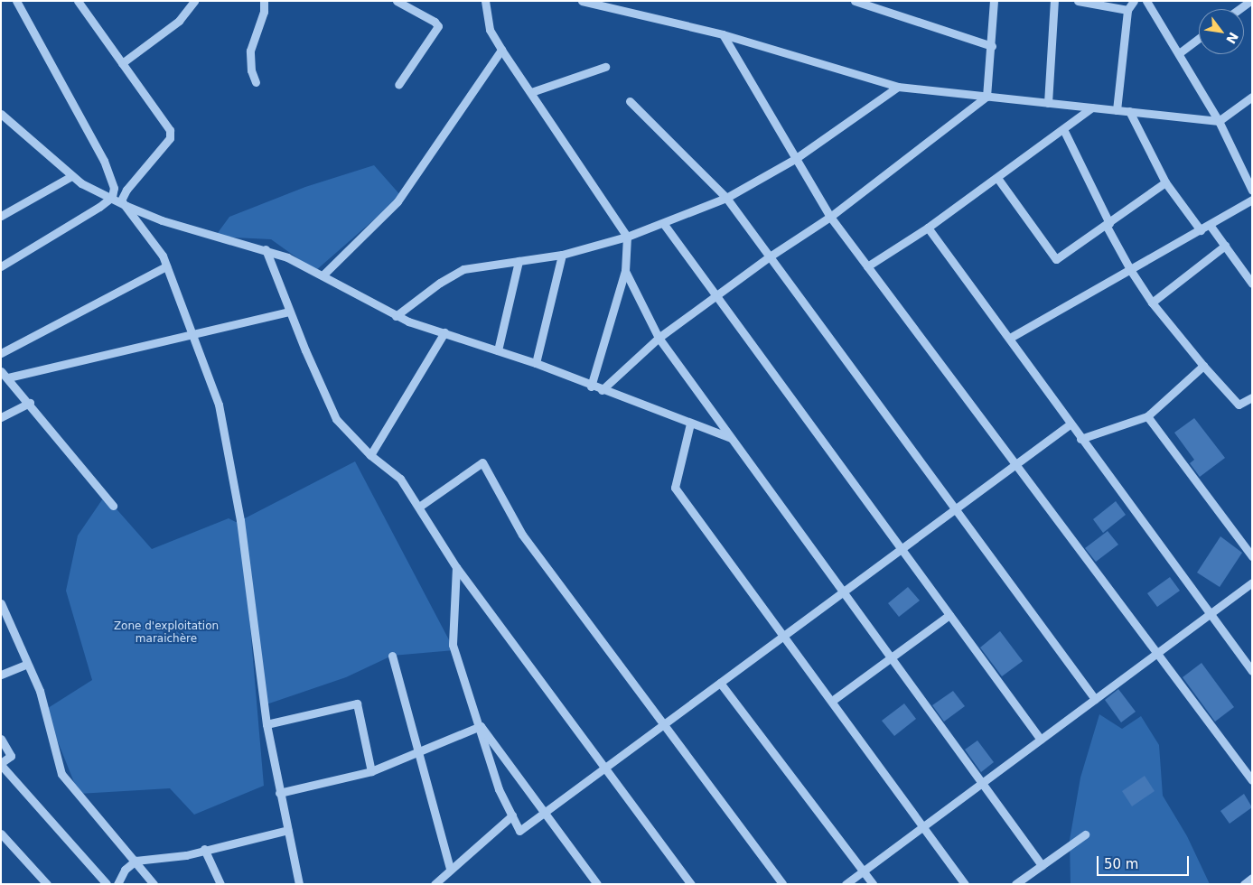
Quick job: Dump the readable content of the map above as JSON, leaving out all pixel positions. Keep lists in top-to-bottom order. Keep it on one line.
{"parks":["Zone d'exploitation maraichère"],"scale_bar":"50 m","north":"bottom right"}
